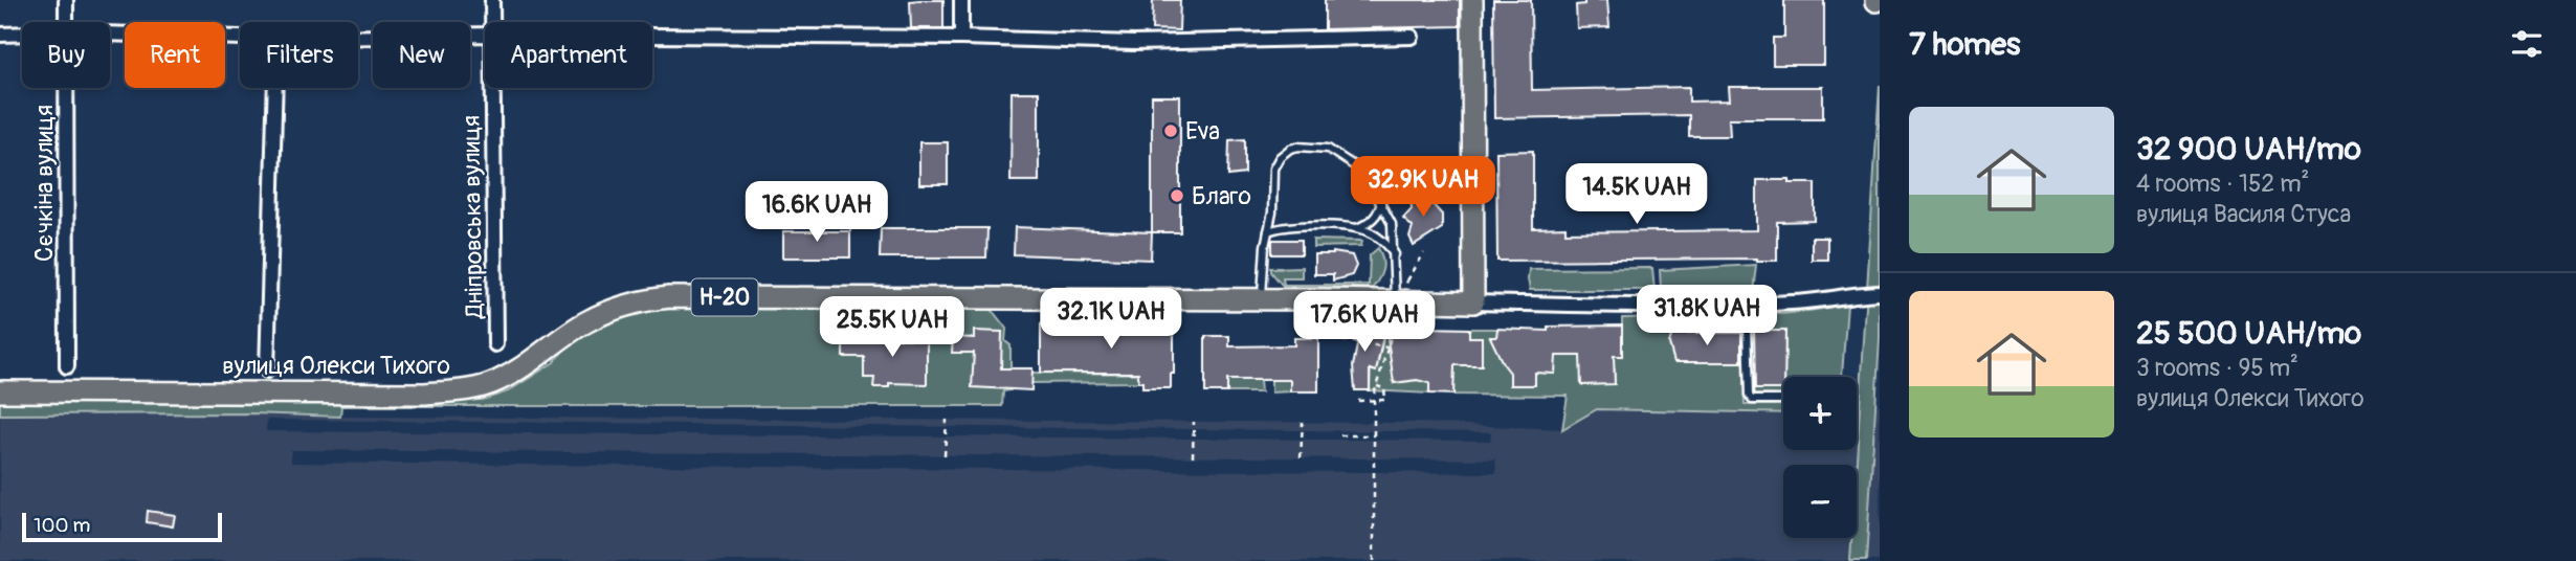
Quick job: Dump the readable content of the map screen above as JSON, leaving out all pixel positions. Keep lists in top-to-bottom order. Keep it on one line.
{"streets":{"main road":["Н-20","вулиця Олекси Тихого"],"street":["Сєчкіна вулиця","Дніпровська вулиця"]},"places":["Eva","Благо"],"scale_bar":"100 m","page":{"heading":"7 homes","chip":["Buy","Rent","Filters","New","Apartment"],"list":[{"name":"32 900 UAH/mo","note":"4 rooms · 152 m² · вулиця Василя Стуса"},{"name":"25 500 UAH/mo","note":"3 rooms · 95 m² · вулиця Олекси Тихого"}],"price":["32.9K UAH","14.5K UAH","16.6K UAH","31.8K UAH","32.1K UAH","17.6K UAH","25.5K UAH"],"map_buttons":["+","−"],"scale":"100 m"}}
